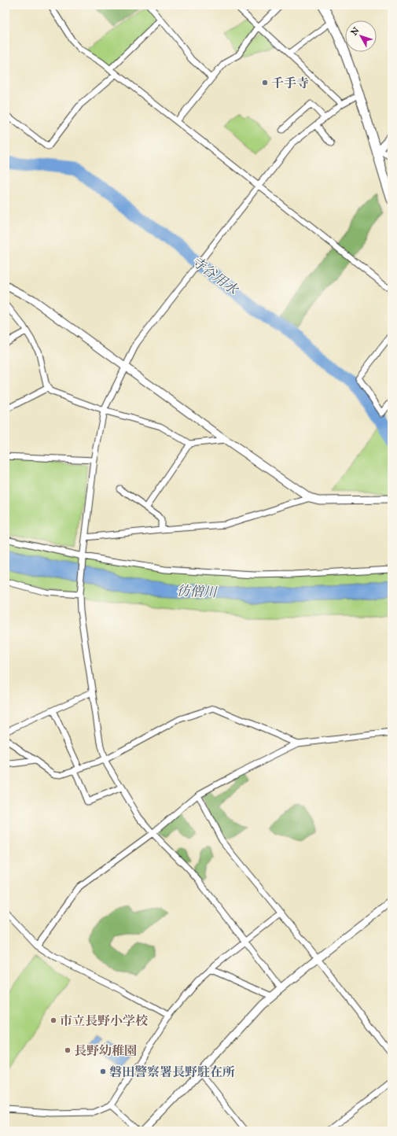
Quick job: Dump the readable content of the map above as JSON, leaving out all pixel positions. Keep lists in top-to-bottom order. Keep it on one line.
{"water":["寺谷用水","彷僧川"],"places":["千手寺","市立長野小学校","長野幼稚園","磐田警察署長野駐在所"],"north":"top left"}
